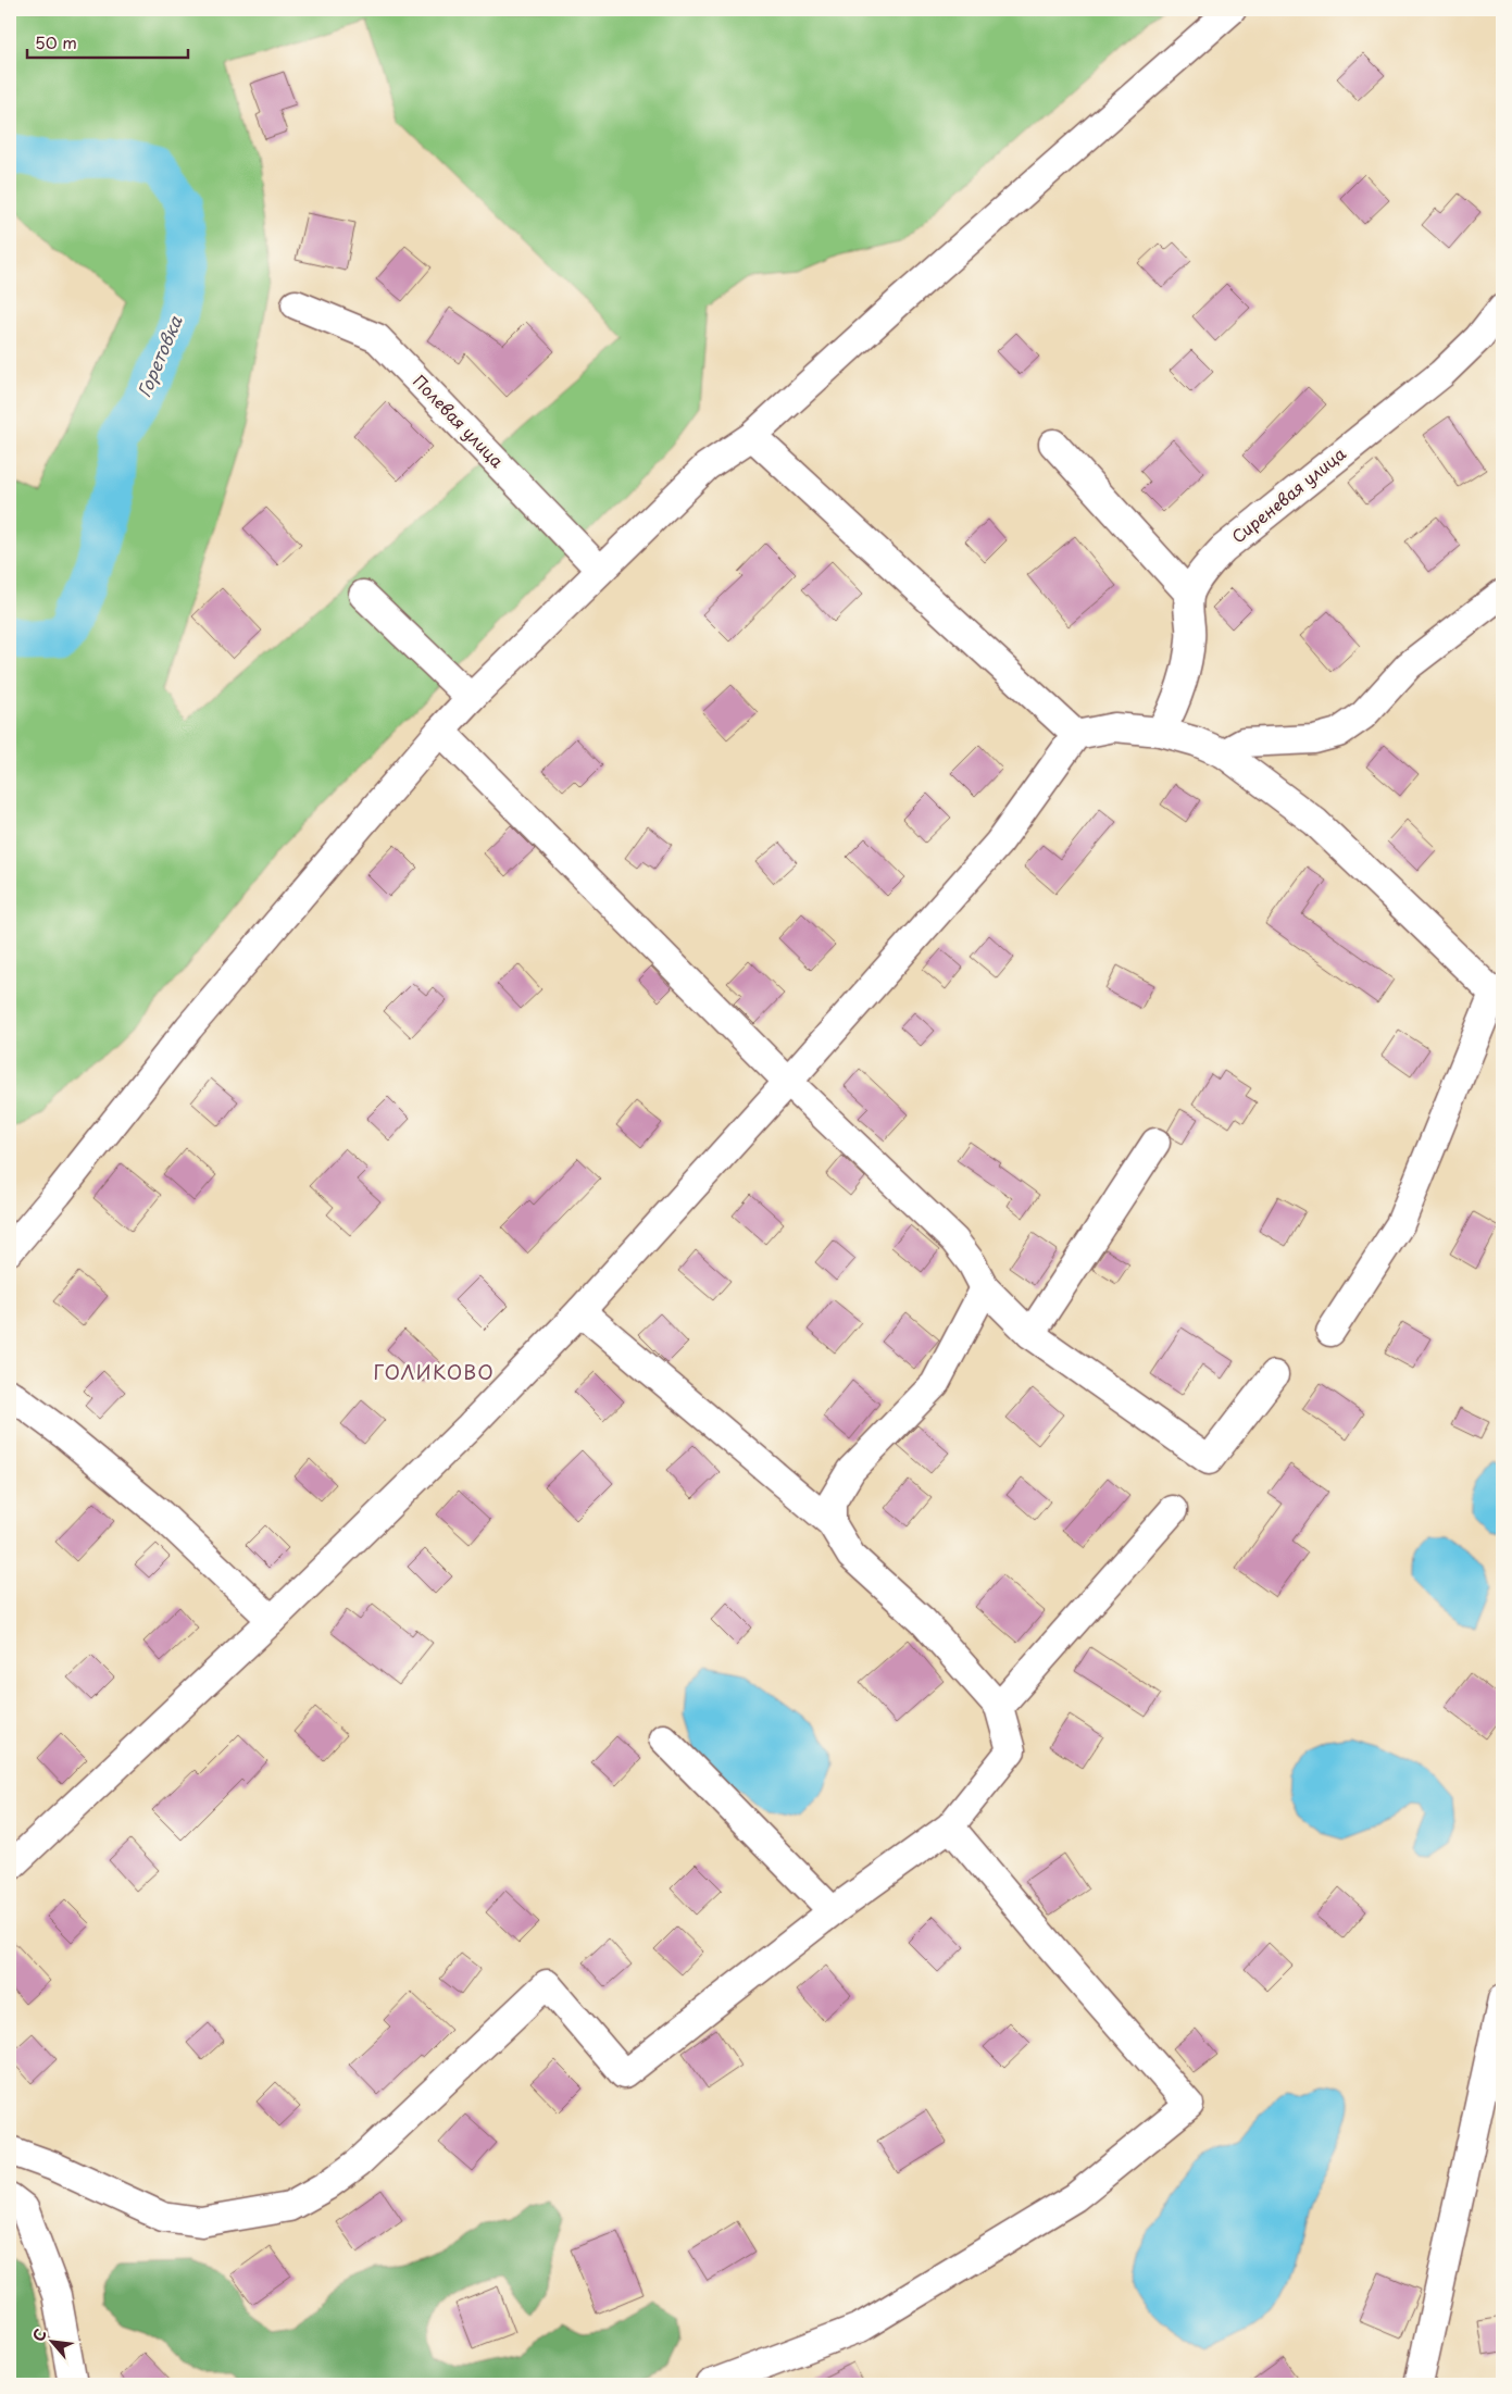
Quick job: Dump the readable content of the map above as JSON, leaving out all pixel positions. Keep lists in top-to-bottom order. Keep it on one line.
{"streets":{"street":["Полевая улица","Сиреневая улица"]},"districts":["ГОЛИКОВО"],"water":["Горетовка"],"scale_bar":"50 m","north":"top left"}
